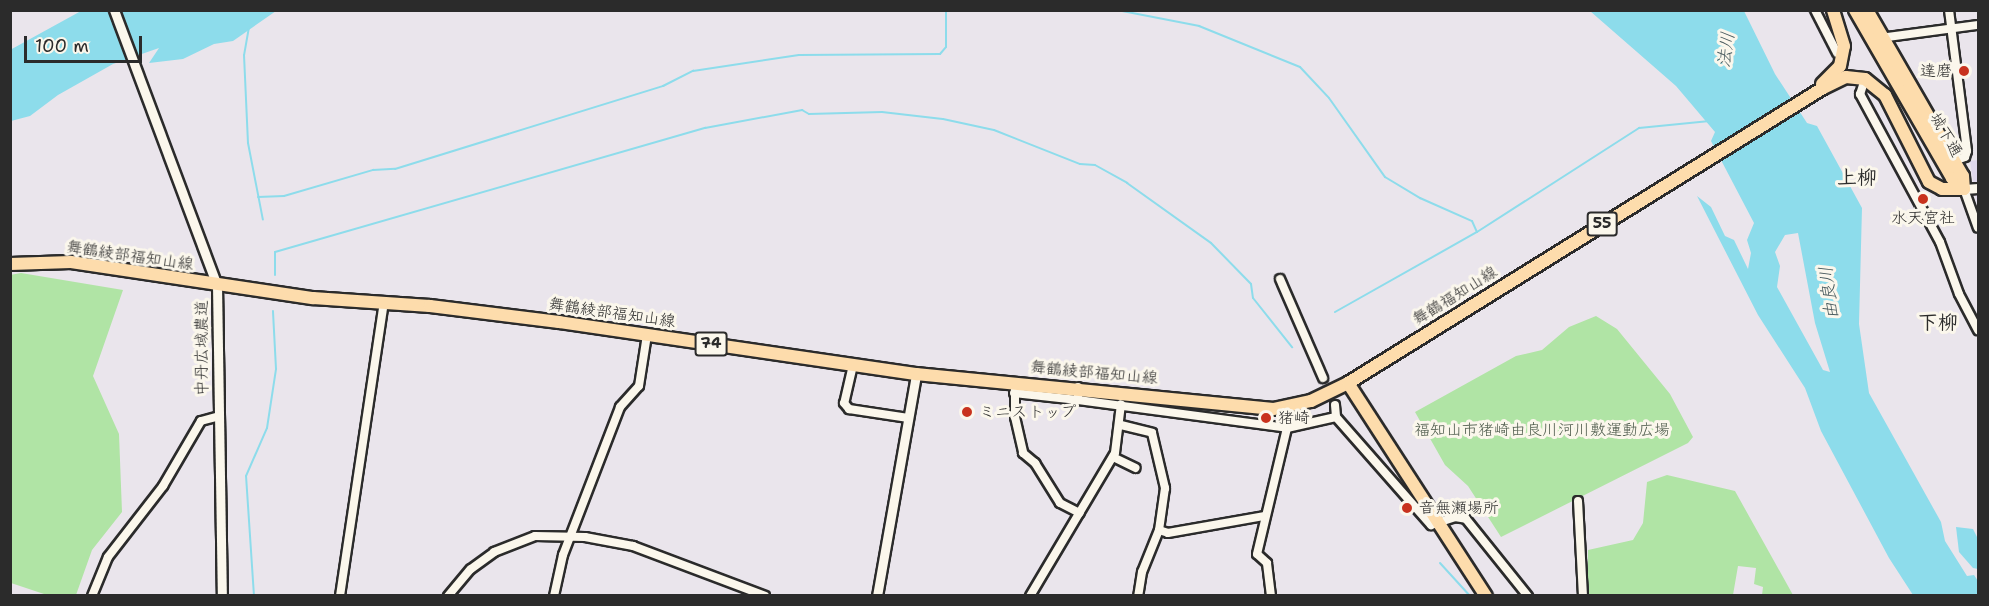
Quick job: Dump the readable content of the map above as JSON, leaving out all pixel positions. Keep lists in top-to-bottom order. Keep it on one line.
{"streets":{"main road":["城下通","55","舞鶴綾部福知山線","舞鶴福知山線","74"],"street":["中丹広域農道"]},"crossings":[["舞鶴綾部福知山線","舞鶴福知山線"],["舞鶴綾部福知山線","中丹広域農道"]],"districts":["上柳","下柳"],"water":["法川","由良川"],"parks":["福知山市猪崎由良川河川敷運動広場"],"places":["達磨","水天宮社","ミニストップ","猪崎","音無瀬場所"],"scale_bar":"100 m"}
